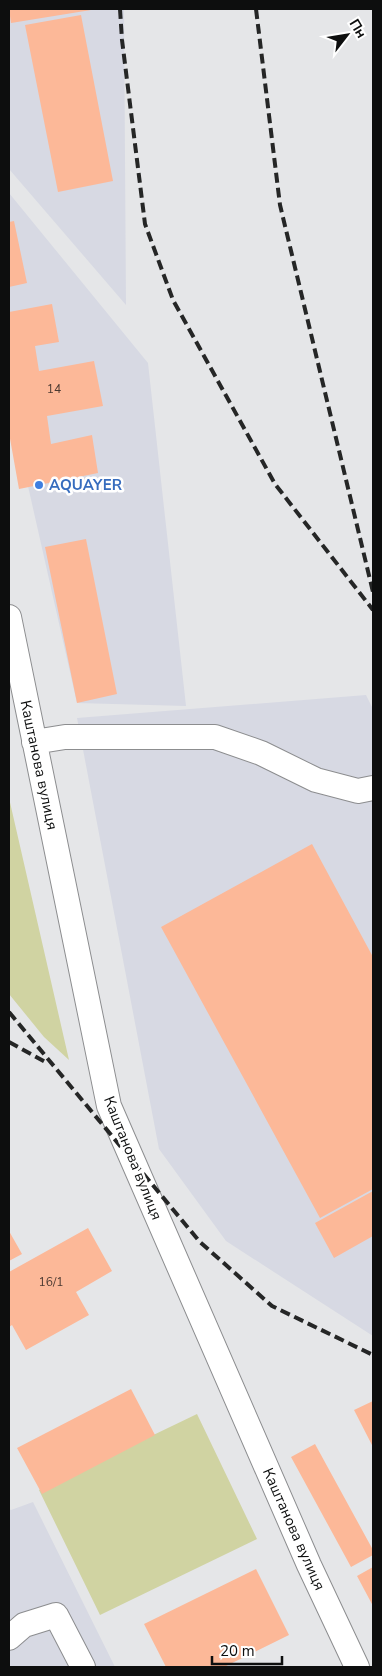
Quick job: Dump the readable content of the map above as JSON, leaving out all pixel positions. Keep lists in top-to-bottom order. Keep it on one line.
{"streets":{"street":["Каштанова вулиця"]},"places":["AQUAYER"],"house_numbers":["14","16/1"],"scale_bar":"20 m","north":"top right"}
